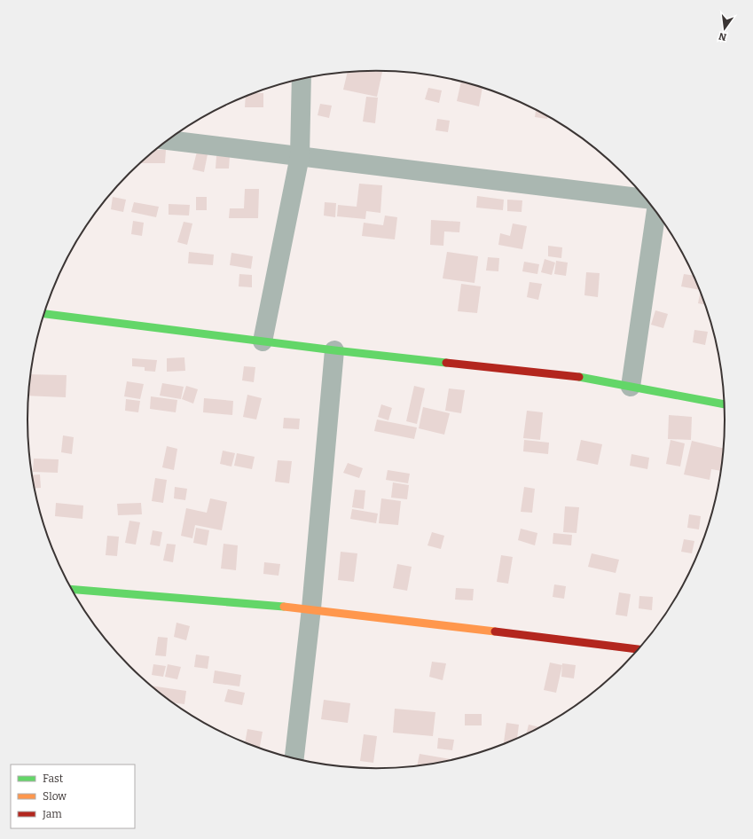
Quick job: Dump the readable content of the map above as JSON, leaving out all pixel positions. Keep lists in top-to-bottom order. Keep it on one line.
{"legend":["Fast","Slow","Jam"],"north":"bottom"}
